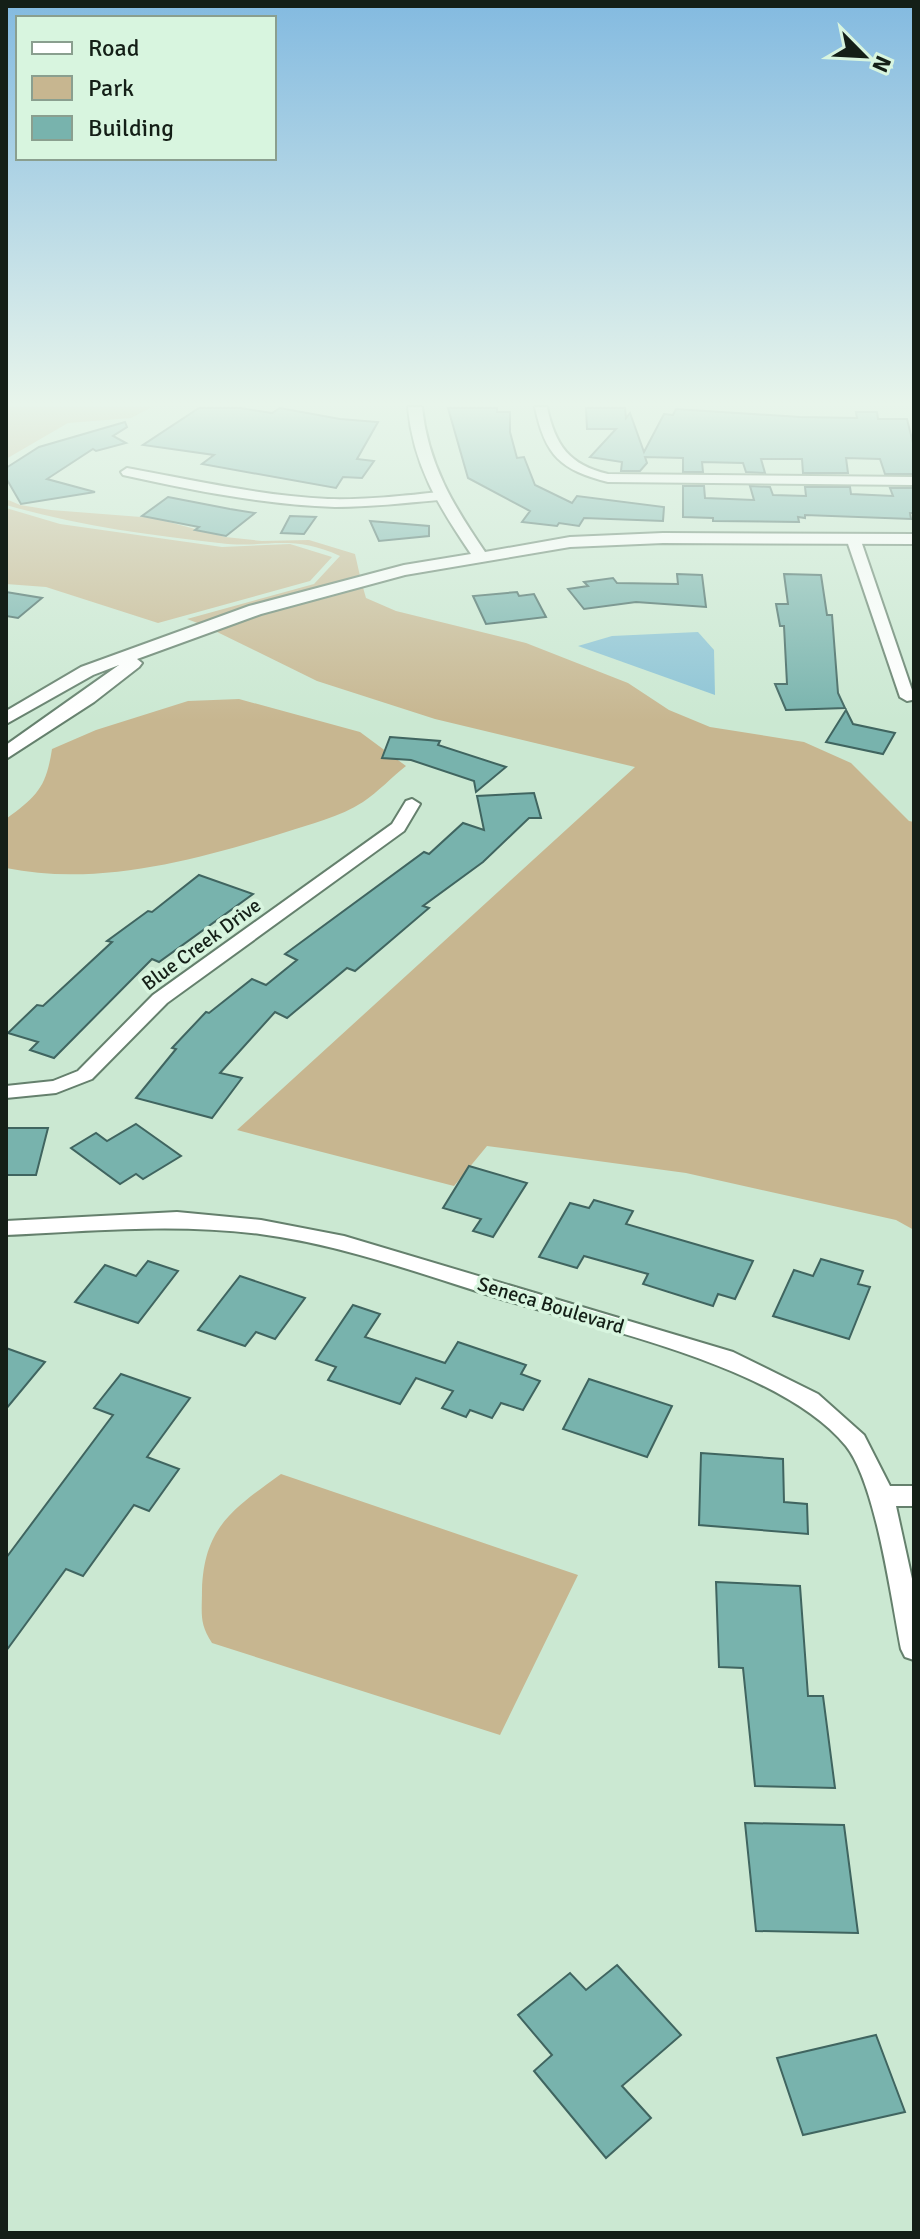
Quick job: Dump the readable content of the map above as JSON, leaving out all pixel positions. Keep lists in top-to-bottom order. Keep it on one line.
{"streets":{"street":["Blue Creek Drive","Seneca Boulevard"]},"legend":["Road","Park","Building"],"north":"bottom right"}
